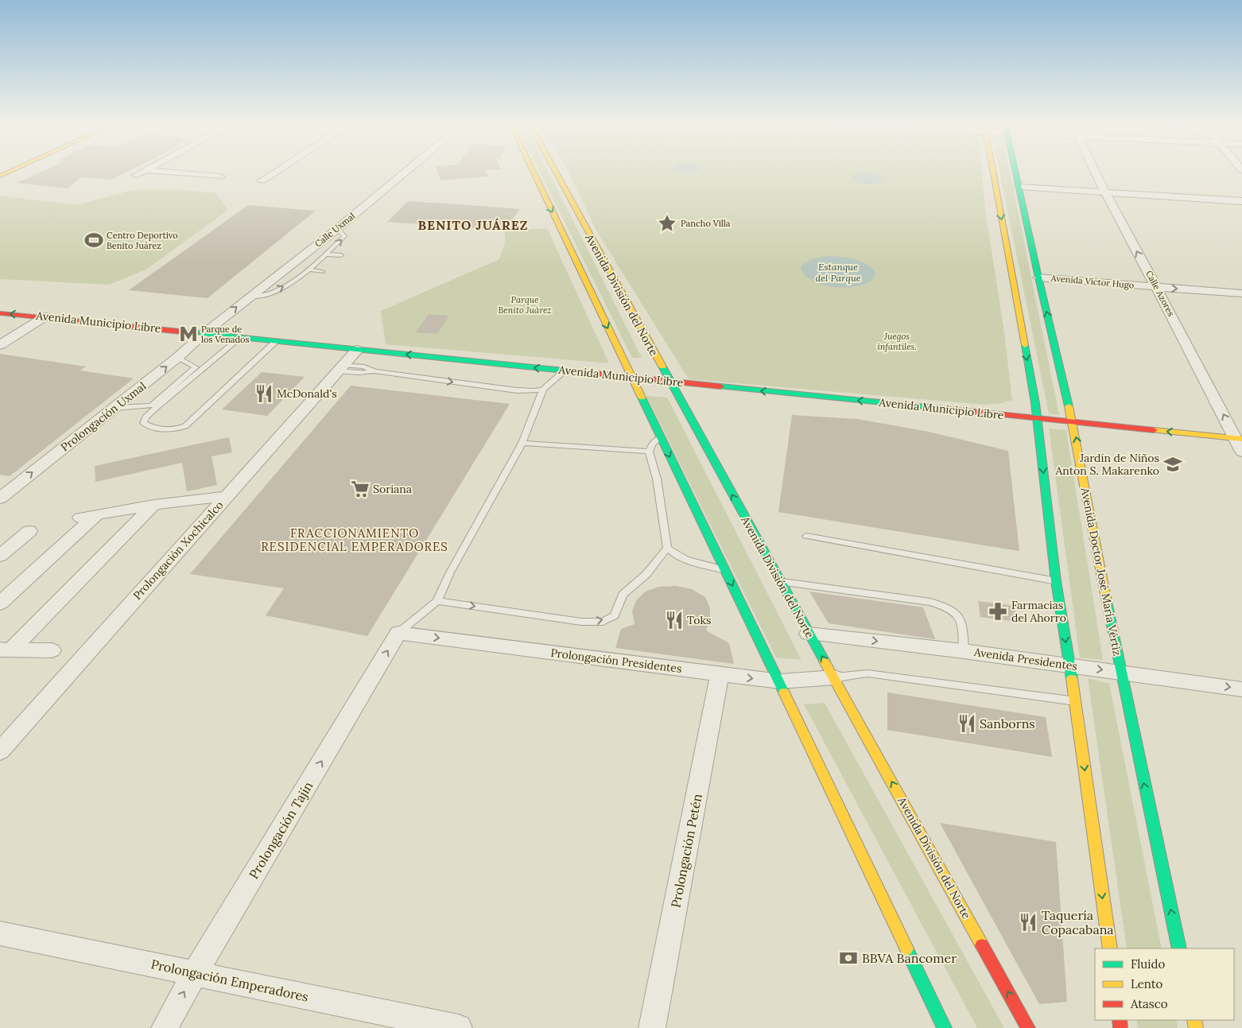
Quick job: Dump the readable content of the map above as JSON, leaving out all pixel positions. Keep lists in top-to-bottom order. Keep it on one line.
{"streets":{"main road":["Avenida División del Norte","Avenida Municipio Libre","Avenida Doctor José María Vértiz"],"street":["Calle Uxmal","Avenida Víctor Hugo","Calle Azores","Prolongación Uxmal","Prolongación Xochicalco","Avenida Presidentes","Prolongación Presidentes","Prolongación Tajín","Prolongación Petén","Prolongación Emperadores"]},"crossings":[["Calle Uxmal","Avenida Municipio Libre"],["Calle Uxmal","Prolongación Uxmal"],["Avenida Víctor Hugo","Calle Azores"],["Avenida Víctor Hugo","Avenida Doctor José María Vértiz"],["Calle Azores","Avenida Municipio Libre"],["Avenida División del Norte","Avenida Municipio Libre"],["Avenida División del Norte","Avenida Presidentes"],["Avenida División del Norte","Prolongación Presidentes"],["Avenida Municipio Libre","Prolongación Uxmal"],["Avenida Municipio Libre","Prolongación Xochicalco"],["Avenida Municipio Libre","Avenida Doctor José María Vértiz"],["Avenida Doctor José María Vértiz","Avenida Presidentes"],["Prolongación Presidentes","Prolongación Tajín"],["Prolongación Presidentes","Prolongación Petén"],["Prolongación Tajín","Prolongación Emperadores"]],"one_way":["Calle Azores","Avenida Municipio Libre","Avenida Presidentes","Prolongación Presidentes","Prolongación Tajín"],"districts":["BENITO JUÁREZ","FRACCIONAMIENTO RESIDENCIAL EMPERADORES"],"water":["Estanque del Parque"],"parks":["Parque Benito Juárez","Juegos infantiles."],"places":{"place":["Pancho Villa"],"sports":["Centro Deportivo Benito Juárez"],"metro station":["Parque de los Venados"],"restaurant":["McDonald's","Toks","Sanborns","Taquería Copacabana"],"school or university":["Jardín de Niños Anton S. Makarenko"],"supermarket":["Soriana"],"pharmacy":["Farmacias del Ahorro"],"bank":["BBVA Bancomer"]},"legend":["Fluido","Lento","Atasco"]}
